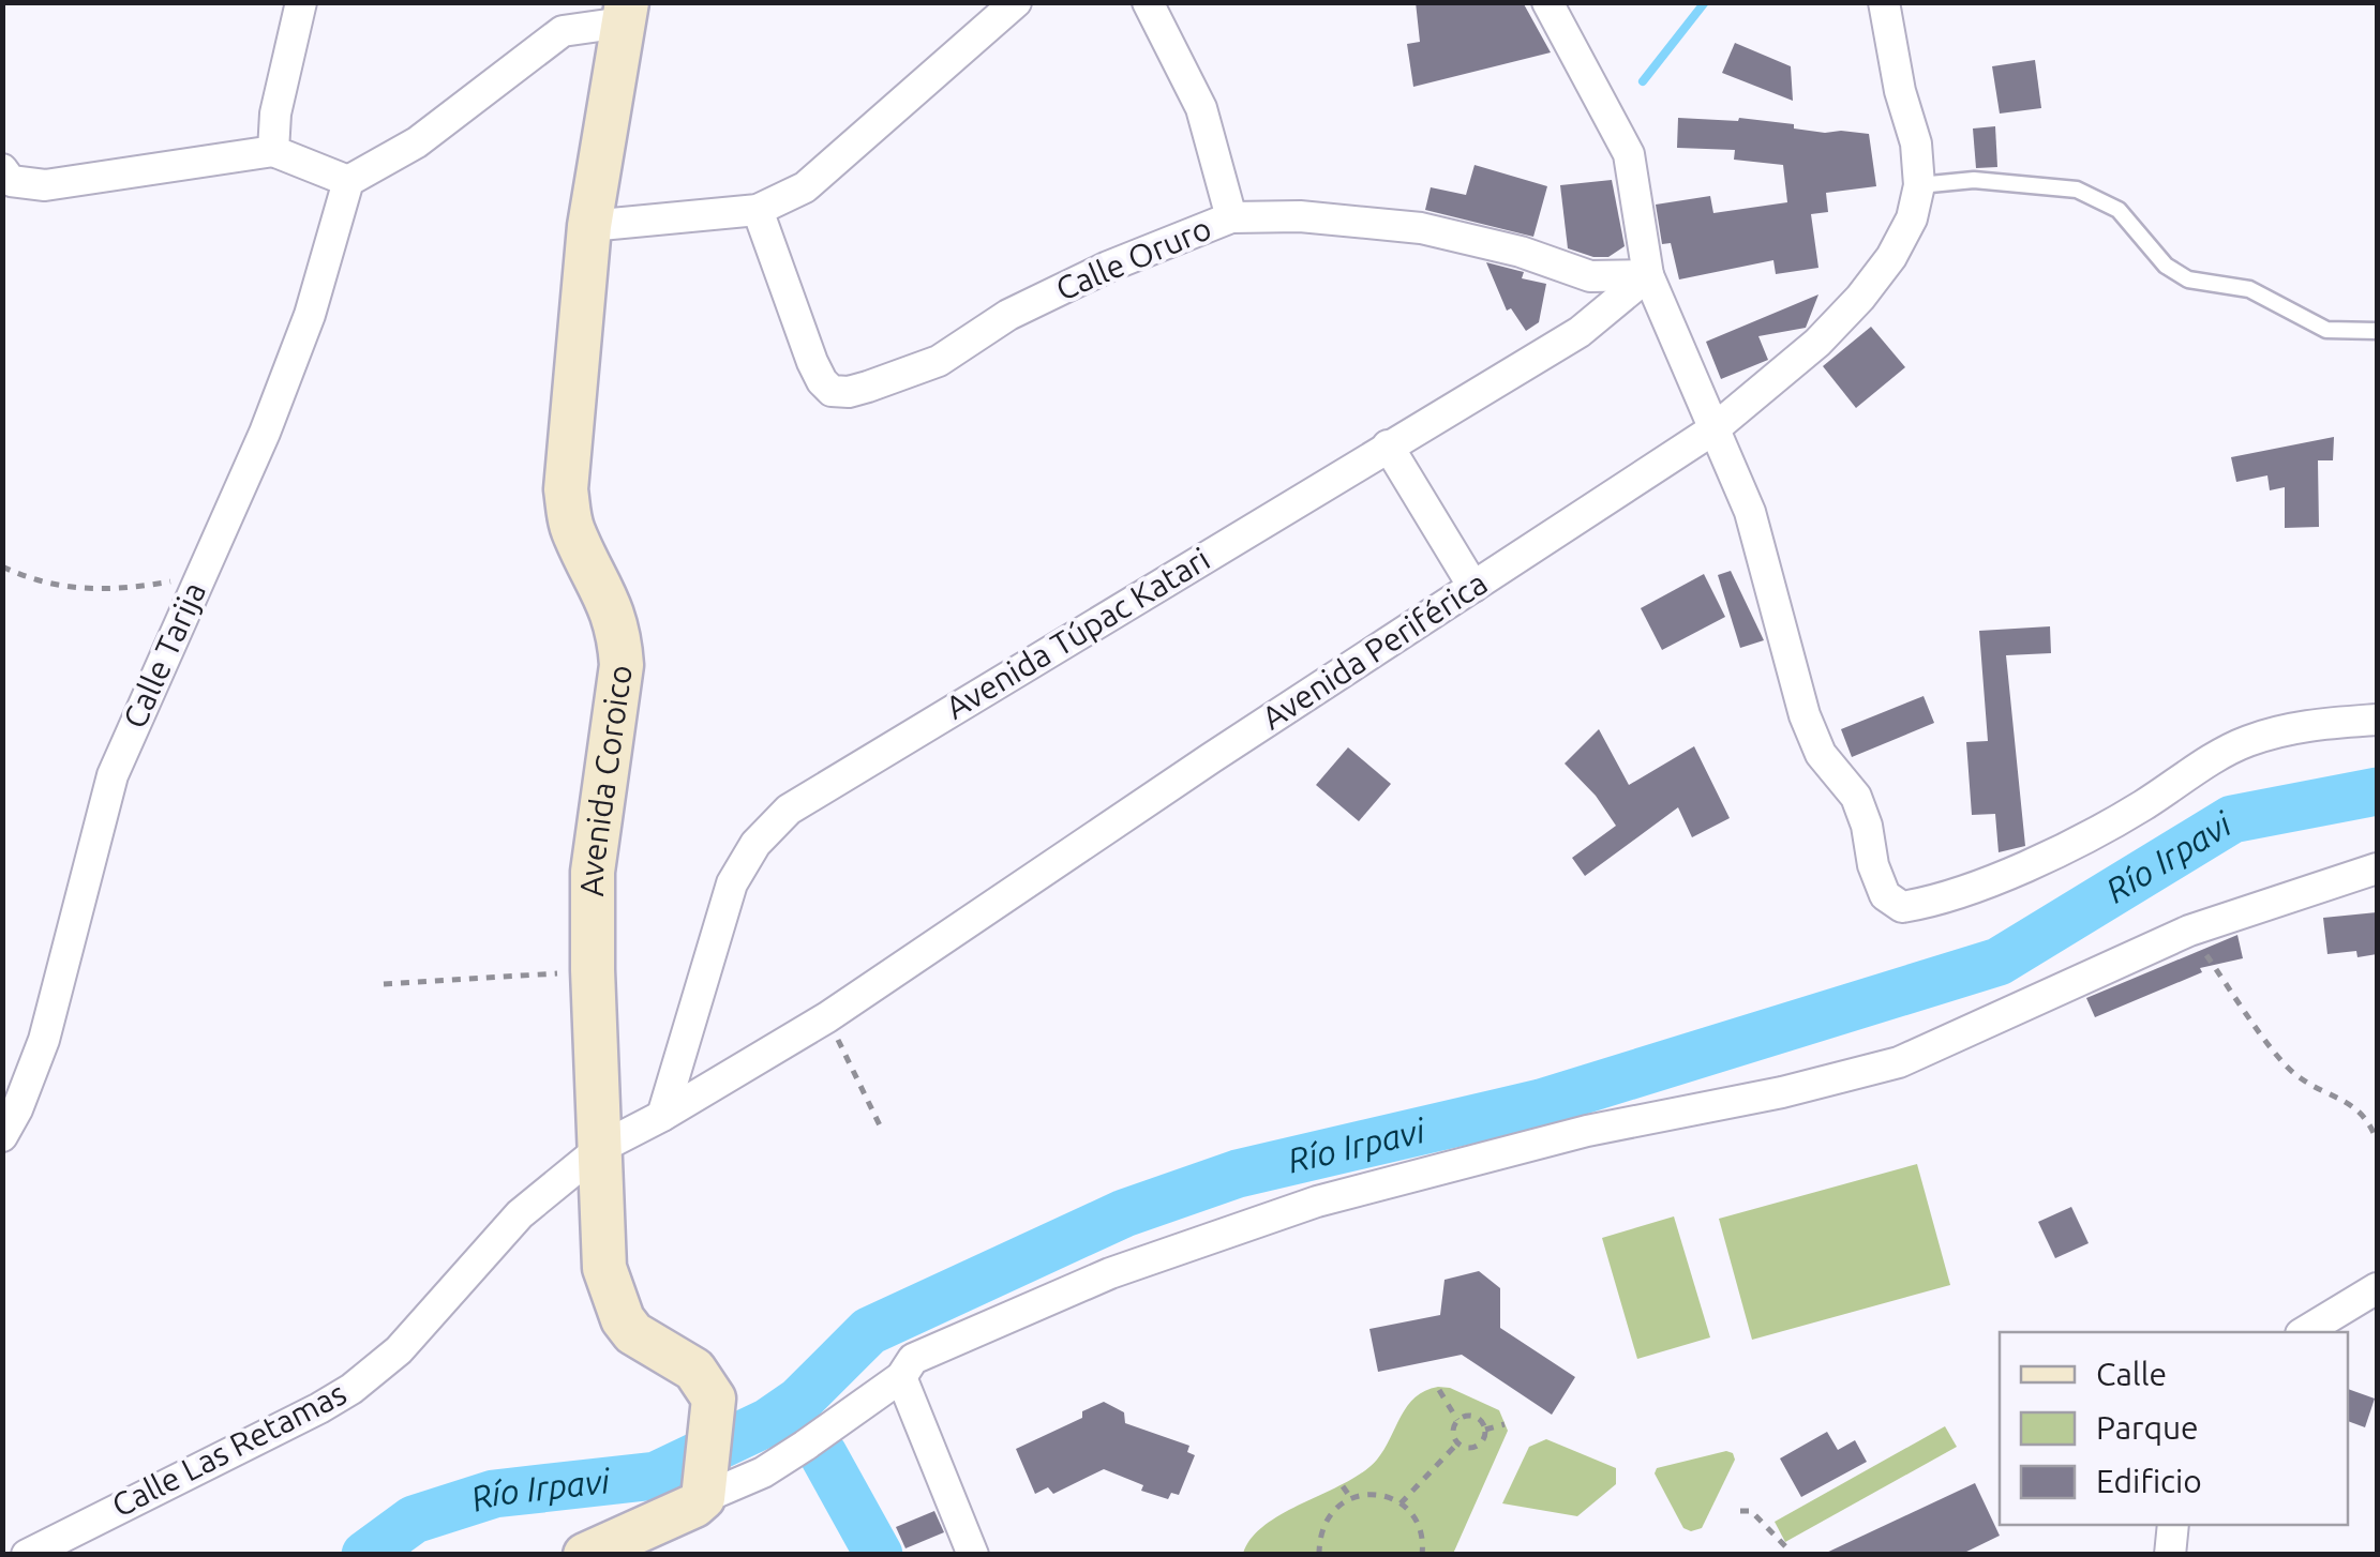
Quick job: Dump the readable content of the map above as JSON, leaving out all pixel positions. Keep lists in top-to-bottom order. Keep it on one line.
{"streets":{"main road":["Avenida Coroico"],"street":["Calle Oruro","Avenida Túpac Katari","Avenida Periférica","Calle Tarija","Calle Las Retamas"]},"crossings":[["Calle Oruro","Avenida Túpac Katari"],["Avenida Túpac Katari","Avenida Periférica"],["Avenida Periférica","Avenida Coroico"],["Avenida Periférica","Calle Las Retamas"],["Avenida Coroico","Calle Las Retamas"]],"water":["Río Irpavi"],"legend":["Calle","Parque","Edificio"]}
